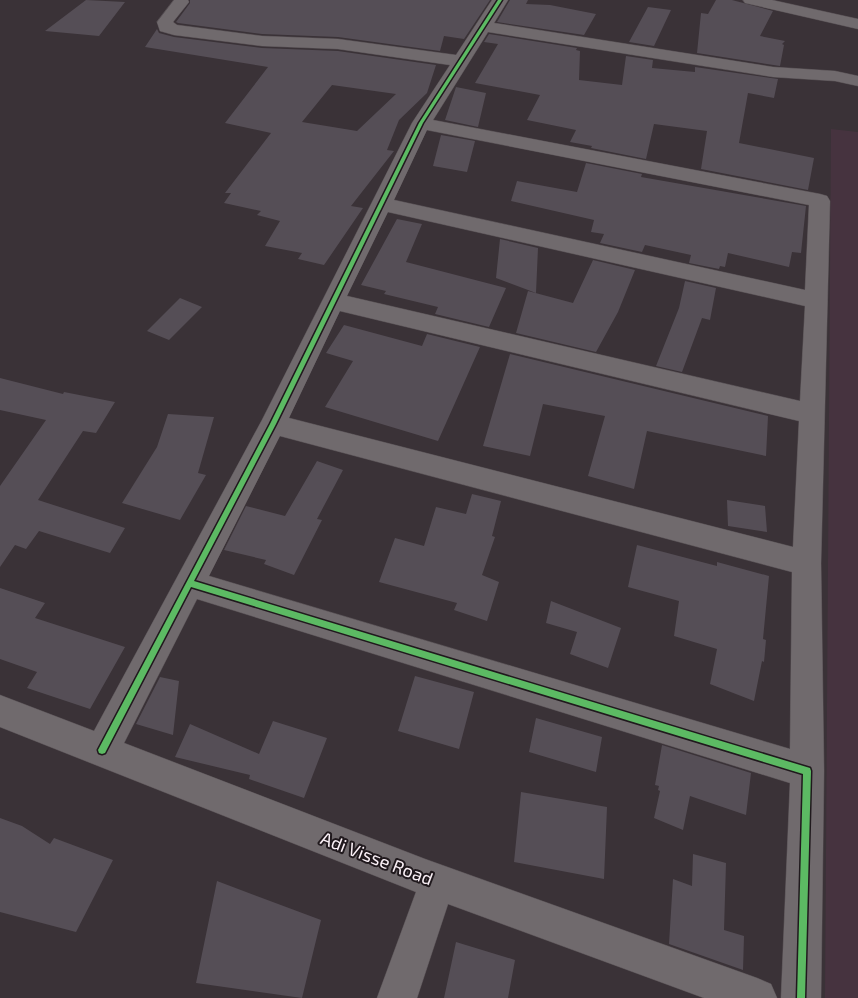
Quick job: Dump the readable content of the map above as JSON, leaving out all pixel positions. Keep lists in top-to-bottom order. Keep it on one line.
{"streets":{"street":["Adi Visse Road"]}}
